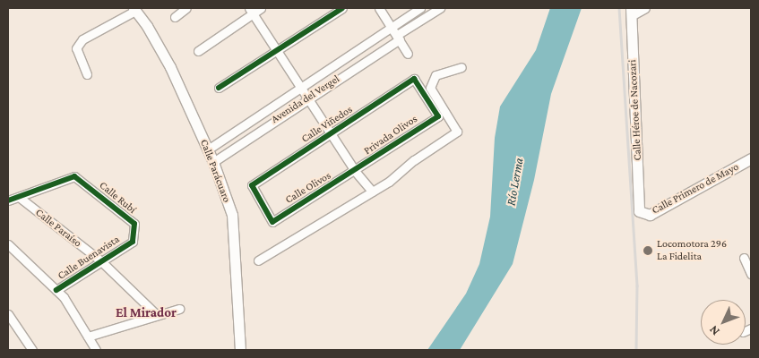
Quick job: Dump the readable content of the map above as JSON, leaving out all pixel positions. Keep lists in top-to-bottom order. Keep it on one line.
{"streets":{"main road":["Calle Héroe de Nacozari","Calle Parácuaro","Calle Primero de Mayo"],"street":["Avenida del Vergel","Calle Viñedos","Privada Olivos","Calle Olivos","Calle Rubí","Calle Paraíso","Calle Buenavista"]},"crossings":[["Avenida del Vergel","Calle Parácuaro"],["Calle Héroe de Nacozari","Calle Primero de Mayo"],["Calle Viñedos","Privada Olivos"],["Calle Viñedos","Calle Olivos"],["Privada Olivos","Calle Olivos"],["Calle Rubí","Calle Paraíso"],["Calle Rubí","Calle Buenavista"],["Calle Paraíso","Calle Buenavista"]],"districts":["El Mirador"],"water":["Río Lerma"],"places":["Locomotora 296 La Fidelita"],"north":"bottom left"}
